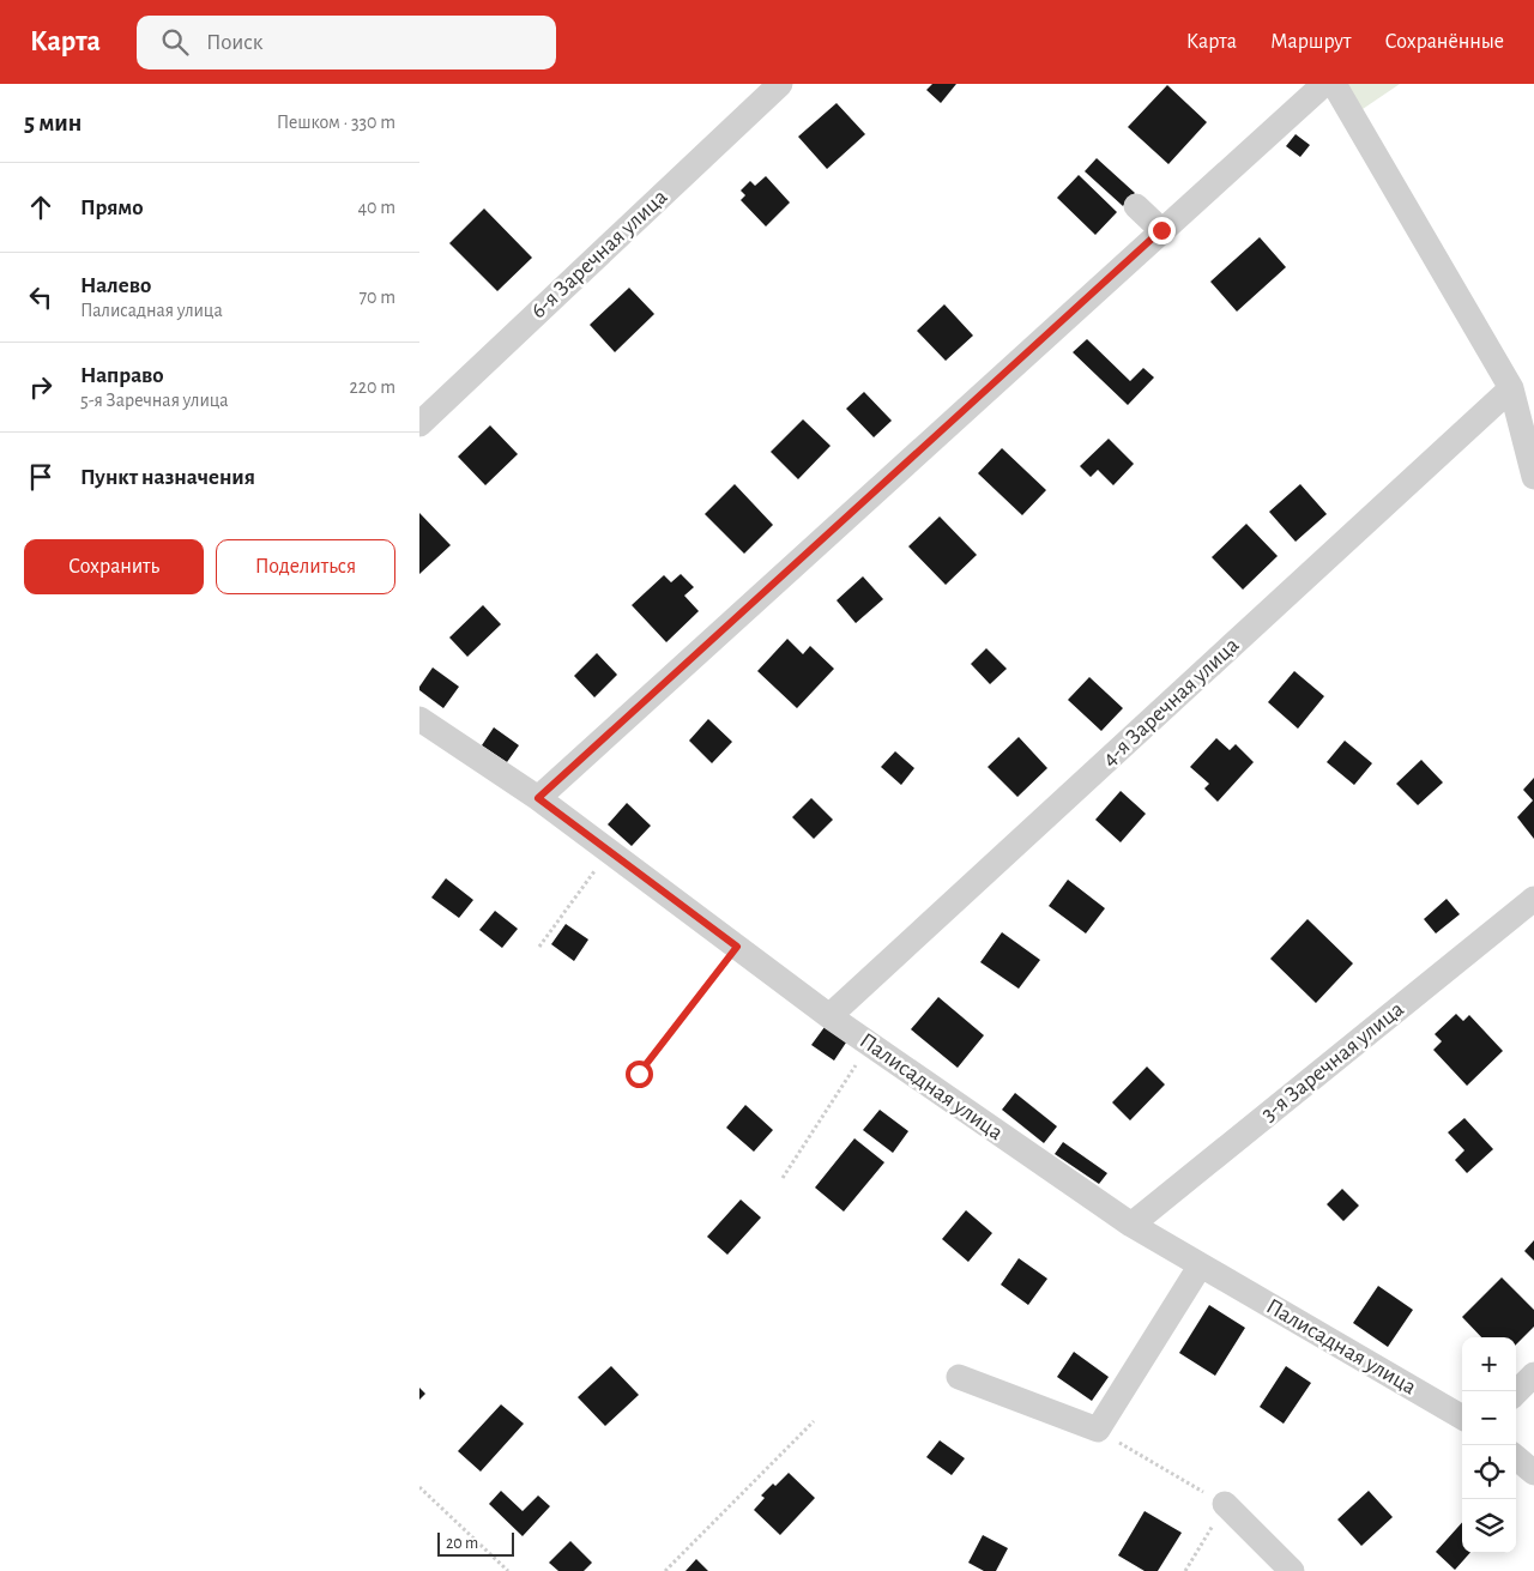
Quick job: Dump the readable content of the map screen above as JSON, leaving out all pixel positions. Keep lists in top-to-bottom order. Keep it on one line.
{"streets":{"street":["6-я Заречная улица","4-я Заречная улица","3-я Заречная улица","Палисадная улица"]},"crossings":[["4-я Заречная улица","Палисадная улица"],["3-я Заречная улица","Палисадная улица"]],"scale_bar":"20 m","page":{"header":"Карта","search":"Поиск","nav":["Карта","Маршрут","Сохранённые"],"heading":["5 мин","Пешком · 330 m"],"list":[["Прямо","40 m"],["Налево","Палисадная улица","70 m"],["Направо","5-я Заречная улица","220 m"],"Пункт назначения"],"buttons":["Сохранить","Поделиться"],"map_buttons":["+","−"],"scale":"20 m"}}
